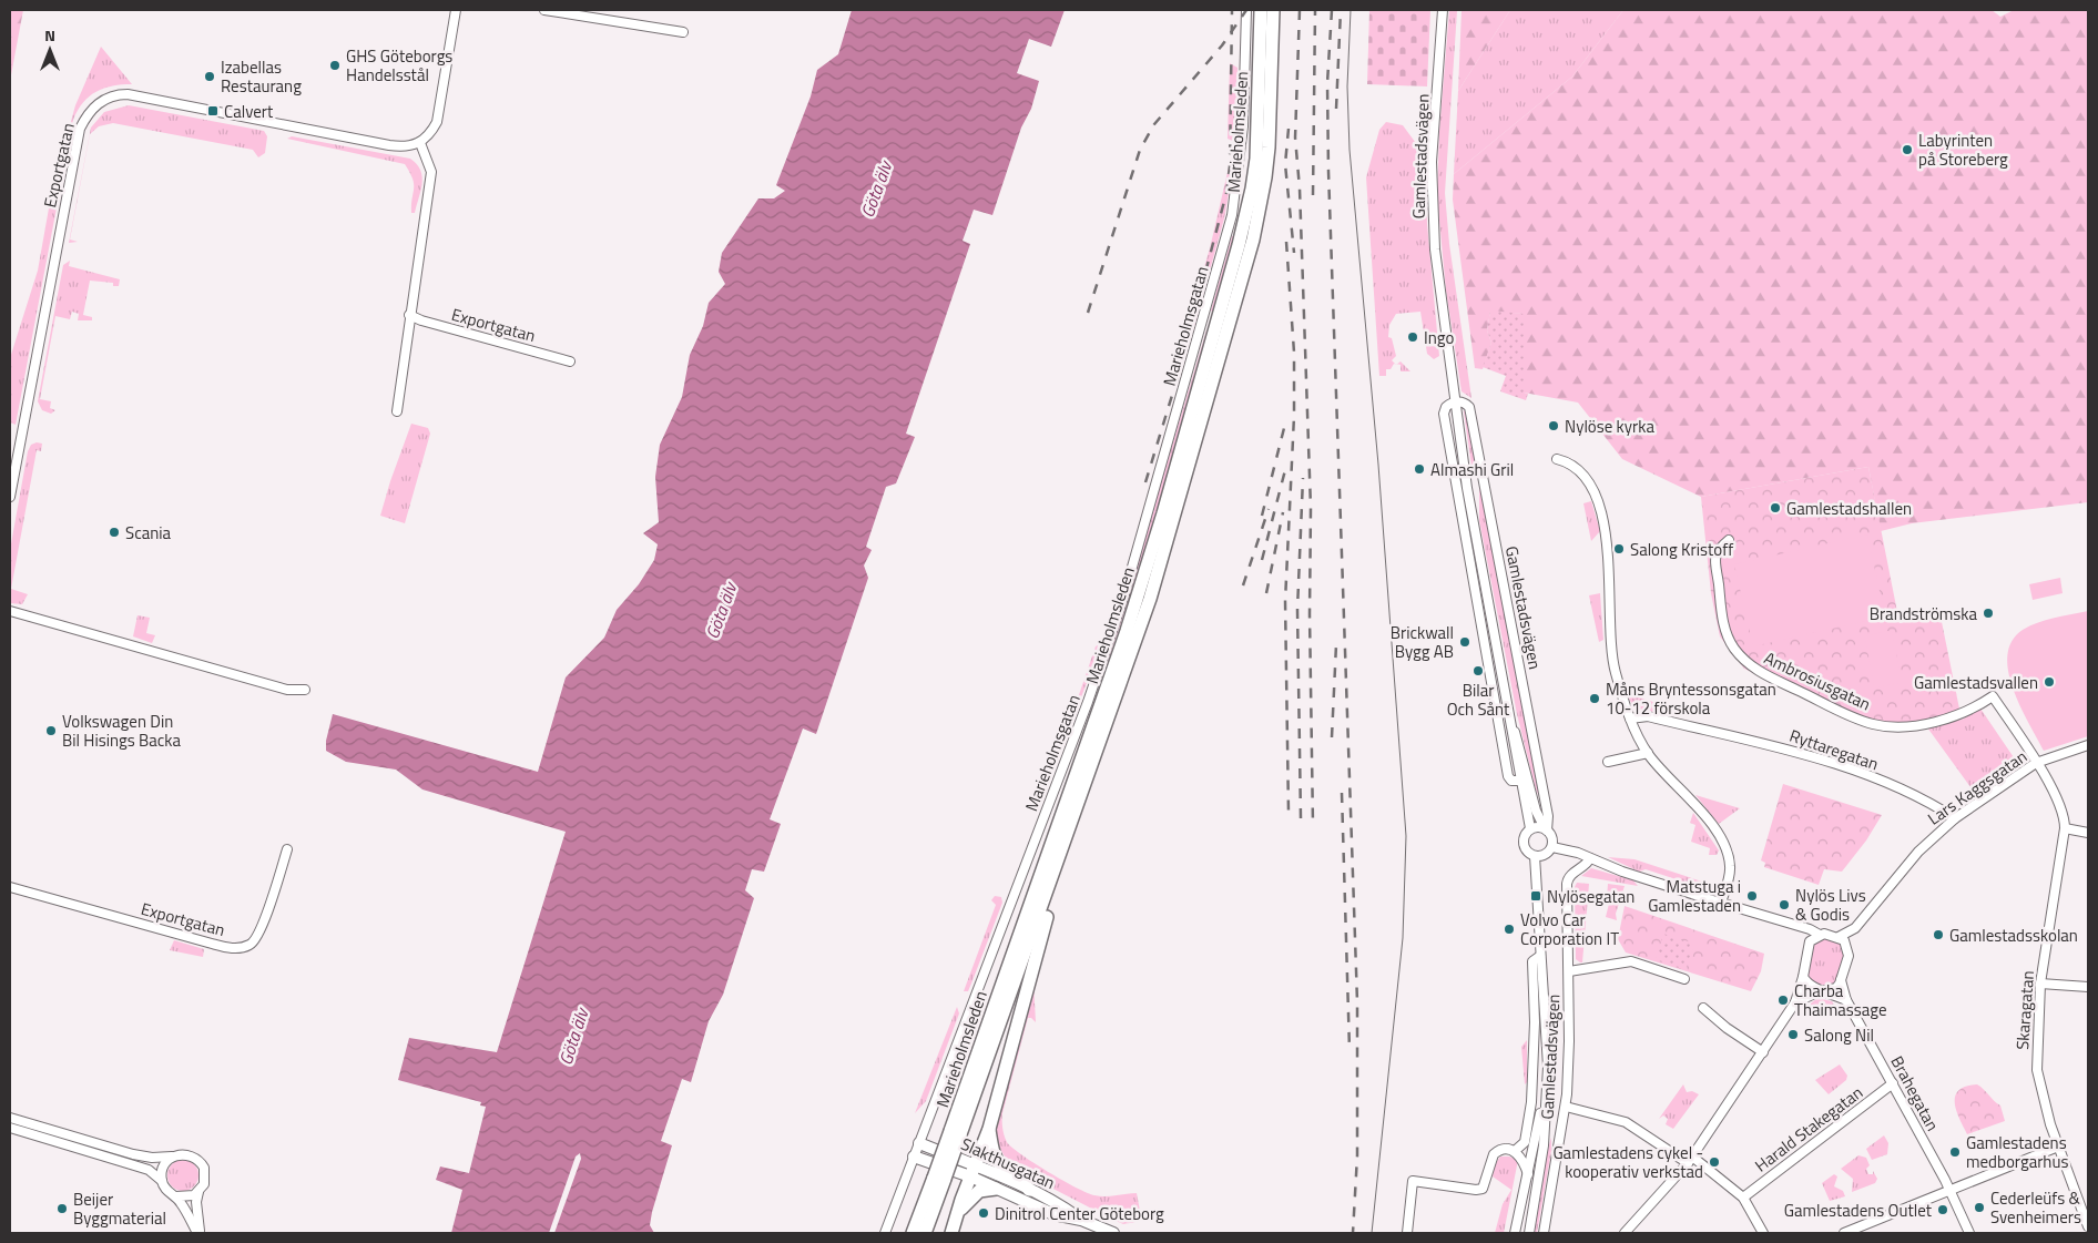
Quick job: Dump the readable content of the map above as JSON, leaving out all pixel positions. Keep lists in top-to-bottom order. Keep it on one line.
{"streets":{"highway":["Marieholmsleden"],"main road":["Slakthusgatan"],"street":["Gamlestadsvägen","Exportgatan","Marieholmsgatan","Ambrosiusgatan","Ryttaregatan","Lars Kaggsgatan","Skaragatan","Brahegatan","Harald Stakegatan"]},"crossings":[["Marieholmsgatan","Slakthusgatan"],["Ambrosiusgatan","Lars Kaggsgatan"],["Ambrosiusgatan","Skaragatan"],["Ryttaregatan","Lars Kaggsgatan"],["Lars Kaggsgatan","Skaragatan"],["Lars Kaggsgatan","Brahegatan"],["Brahegatan","Harald Stakegatan"]],"water":["Göta älv"],"places":{"other":["GHS Göteborgs Handelsstål","Izabellas Restaurang","Labyrinten på Storeberg","Ingo","Nylöse kyrka","Almashi Gril","Gamlestadshallen","Scania","Salong Kristoff","Brandströmska","Brickwall Bygg AB","Bilar Och Sånt","Gamlestadsvallen","Måns Bryntessonsgatan 10-12 förskola","Volkswagen Din Bil Hisings Backa","Matstuga i Gamlestaden","Nylös Livs & Godis","Volvo Car Corporation IT","Gamlestadsskolan","Charba Thaimassage","Salong Nil","Gamlestadens medborgarhus","Gamlestadens cykel - kooperativ verkstad","Cederleüfs & Svenheimers","Beijer Byggmaterial","Gamlestadens Outlet","Dinitrol Center Göteborg"],"transit":["Calvert","Nylösegatan"]},"north":"top"}
